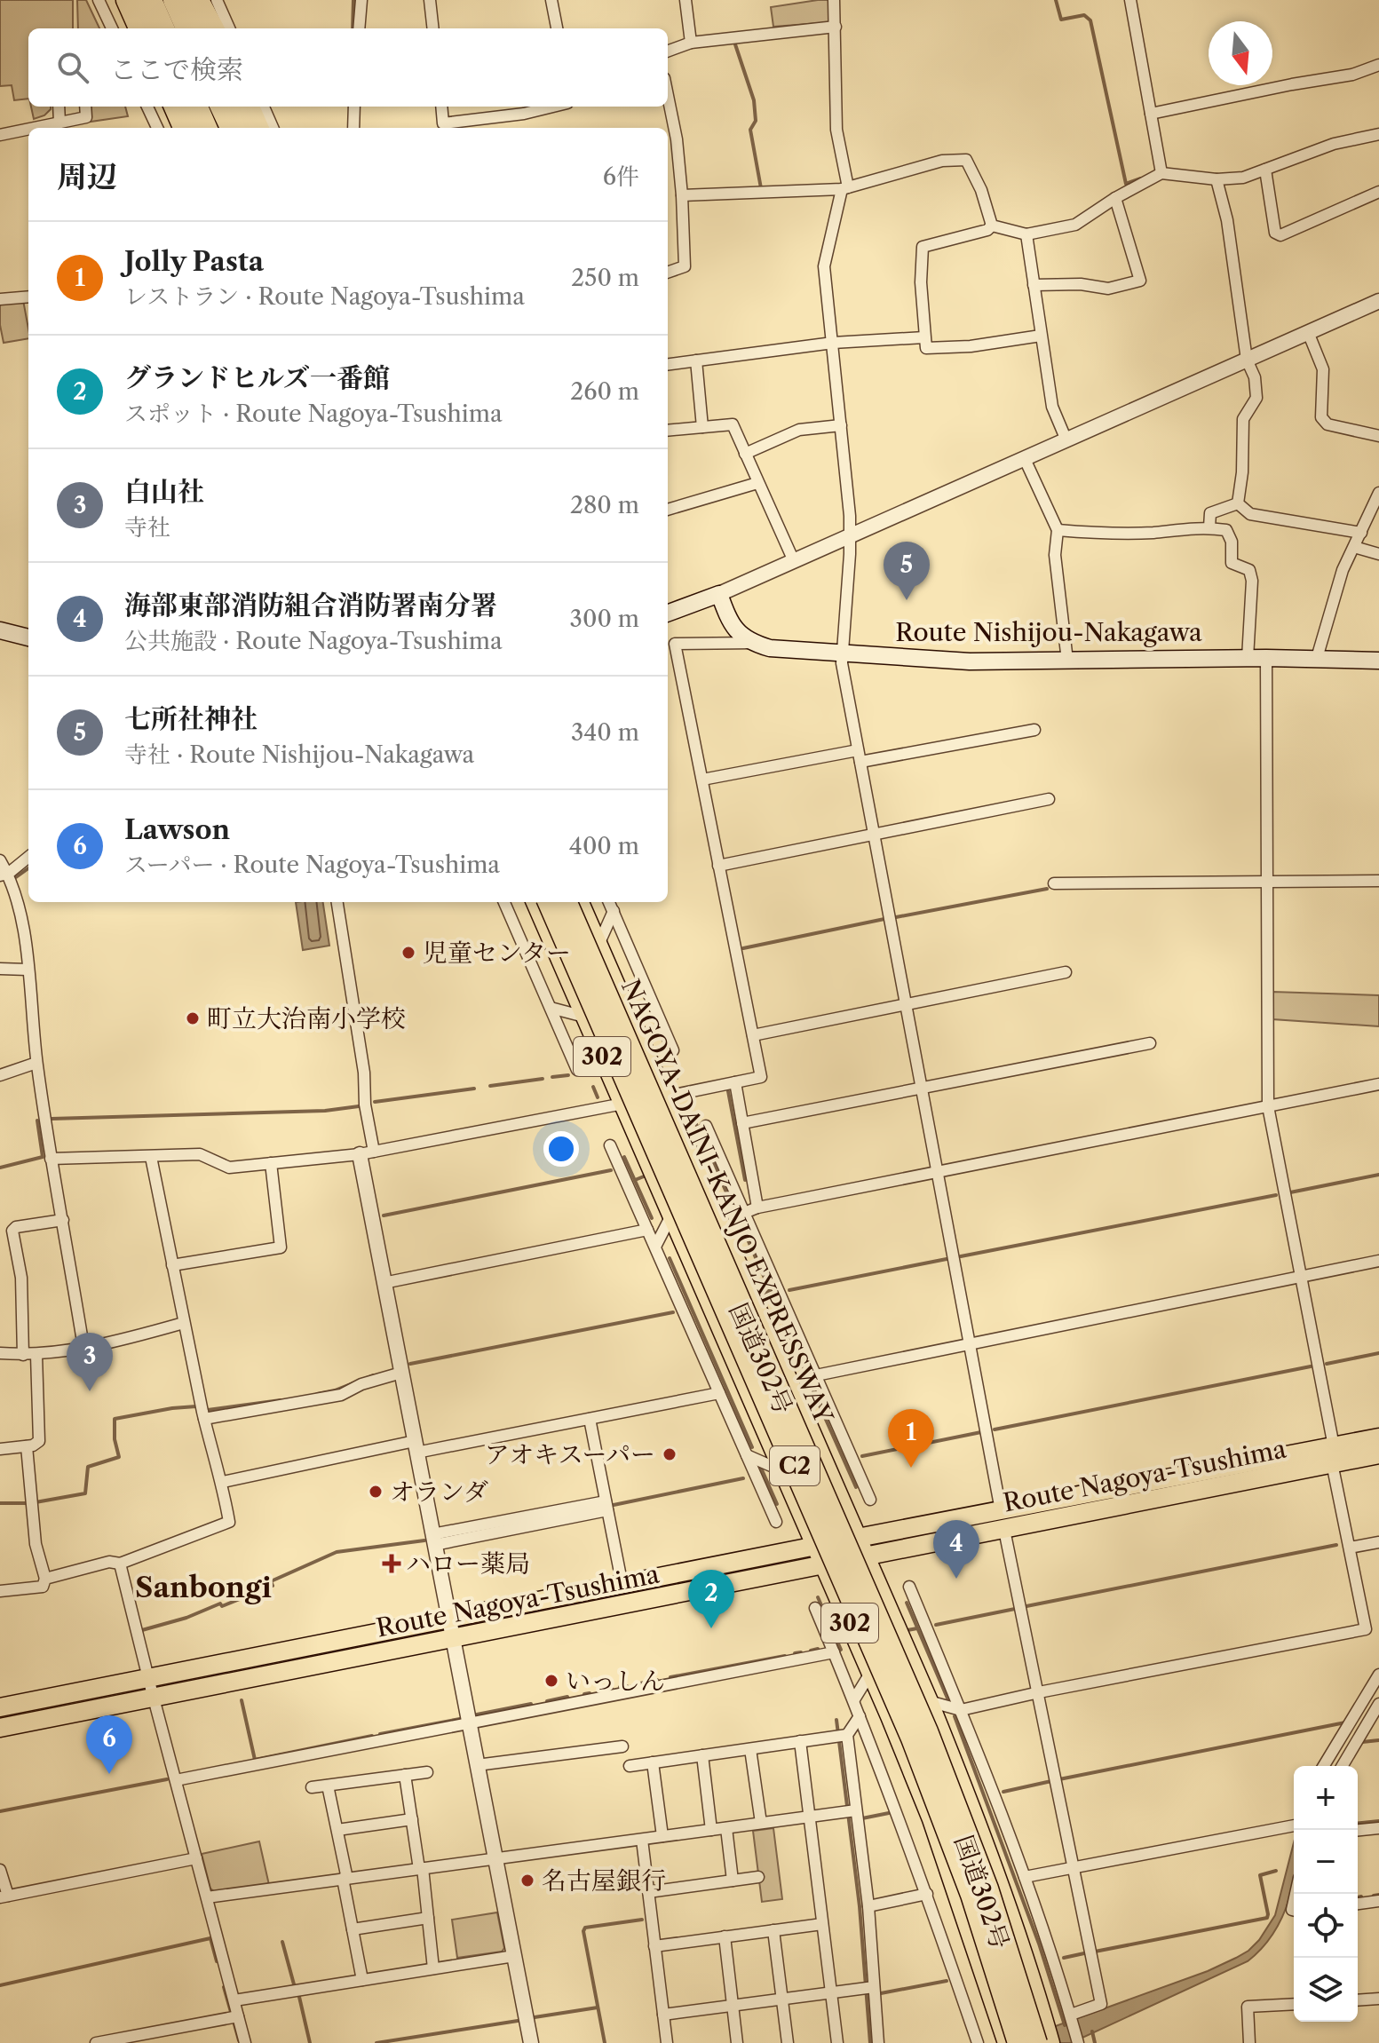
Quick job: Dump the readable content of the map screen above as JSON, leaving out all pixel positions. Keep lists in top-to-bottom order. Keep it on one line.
{"streets":{"highway":["NAGOYA-DAINI-KANJO EXPRESSWAY","C2"],"main road":["Route Nishijou-Nakagawa","302","国道302号","Route Nagoya-Tsushima"]},"crossings":[["NAGOYA-DAINI-KANJO EXPRESSWAY","国道302号"],["国道302号","Route Nagoya-Tsushima"]],"districts":["Sanbongi"],"places":{"other":["児童センター","町立大治南小学校","アオキスーパー","オランダ","いっしん","名古屋銀行"],"health":["ハロー薬局"]},"north":"bottom","page":{"search":"ここで検索","heading":["周辺","6件"],"list":[{"mark":"1","name":"Jolly Pasta","note":"レストラン · Route Nagoya-Tsushima","value":"250 m"},{"mark":"2","name":"グランドヒルズ一番館","note":"スポット · Route Nagoya-Tsushima","value":"260 m"},{"mark":"3","name":"白山社","note":"寺社","value":"280 m"},{"mark":"4","name":"海部東部消防組合消防署南分署","note":"公共施設 · Route Nagoya-Tsushima","value":"300 m"},{"mark":"5","name":"七所社神社","note":"寺社 · Route Nishijou-Nakagawa","value":"340 m"},{"mark":"6","name":"Lawson","note":"スーパー · Route Nagoya-Tsushima","value":"400 m"}],"pins":["5","3","1","4","2","6"],"map_buttons":["+","−"]}}
